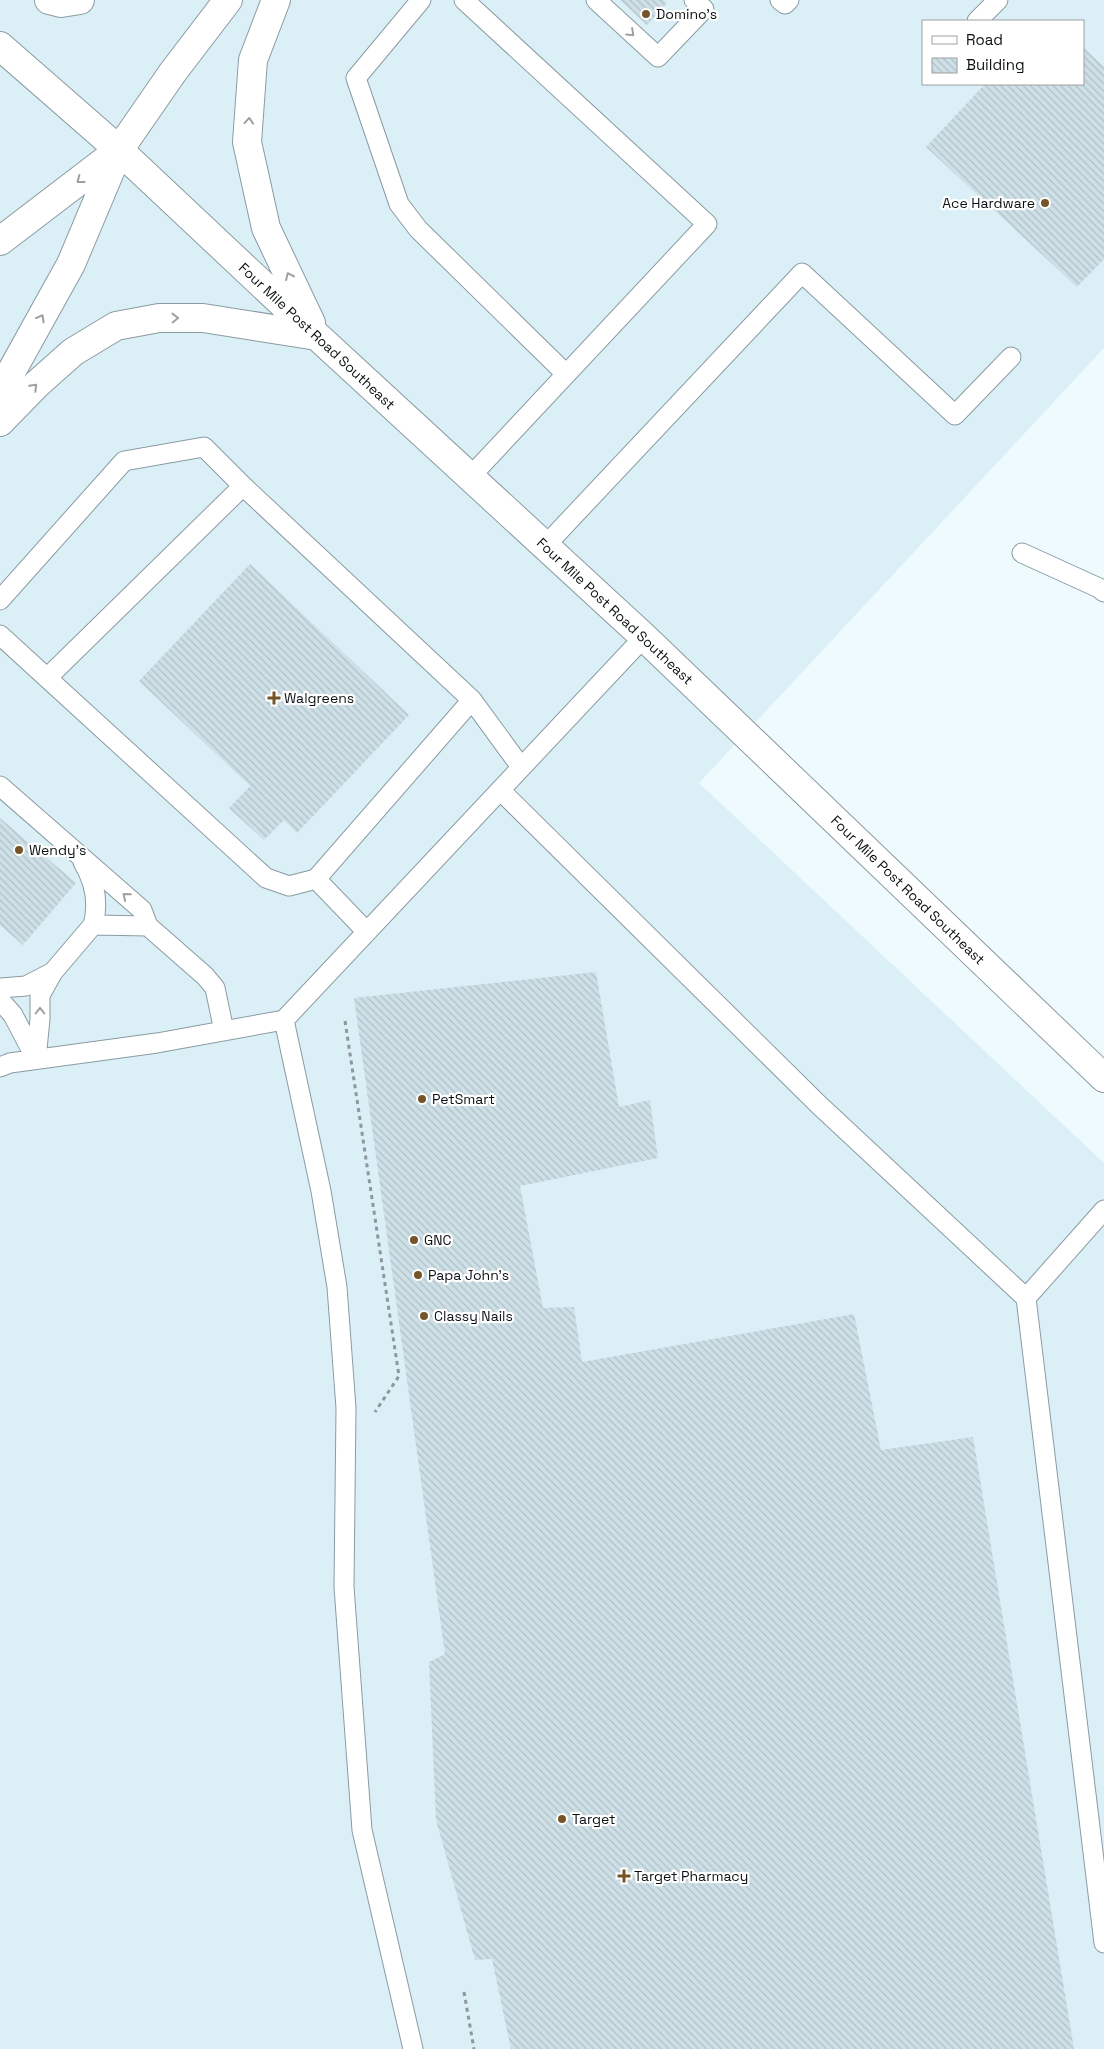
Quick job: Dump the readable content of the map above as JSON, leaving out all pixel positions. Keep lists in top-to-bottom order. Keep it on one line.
{"streets":{"main road":["Four Mile Post Road Southeast"]},"places":{"other":["Domino's","Ace Hardware","Wendy's","PetSmart","GNC","Papa John's","Classy Nails","Target"],"health":["Walgreens","Target Pharmacy"]},"legend":["Road","Building"]}
